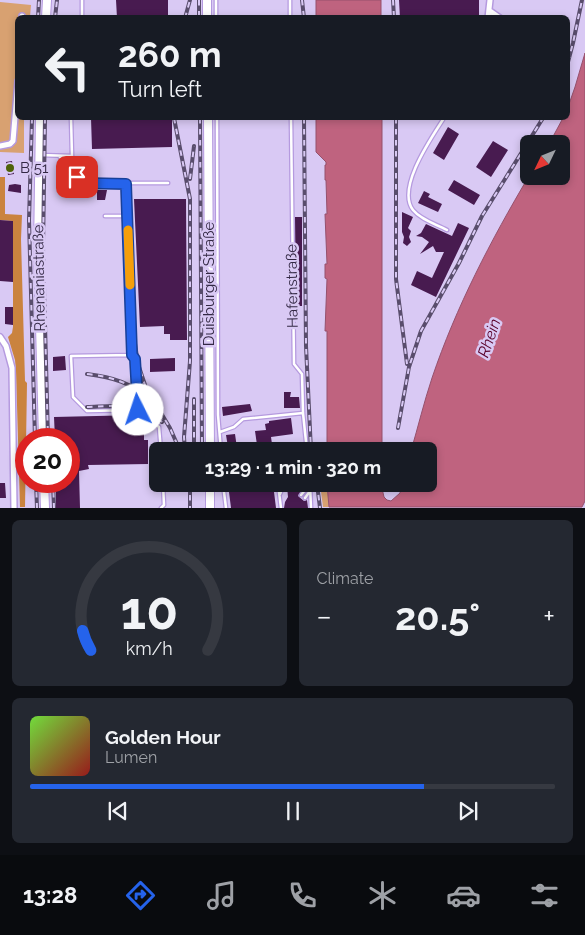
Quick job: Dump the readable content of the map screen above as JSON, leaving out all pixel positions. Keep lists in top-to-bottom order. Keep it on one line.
{"streets":{"street":["Rhenaniastraße","Duisburger Straße"],"lane":["Hafenstraße"]},"water":["Rhein"],"places":["B 51"],"north":"bottom left","page":{"turn":["260 m","Turn left"],"limit":"20","trip":"13:29 · 1 min · 320 m","tile":"Climate","heat":["−","20.5°","+"],"song":["Golden Hour","Lumen"],"tabs":"13:28","gauge":["10","km/h"]}}
